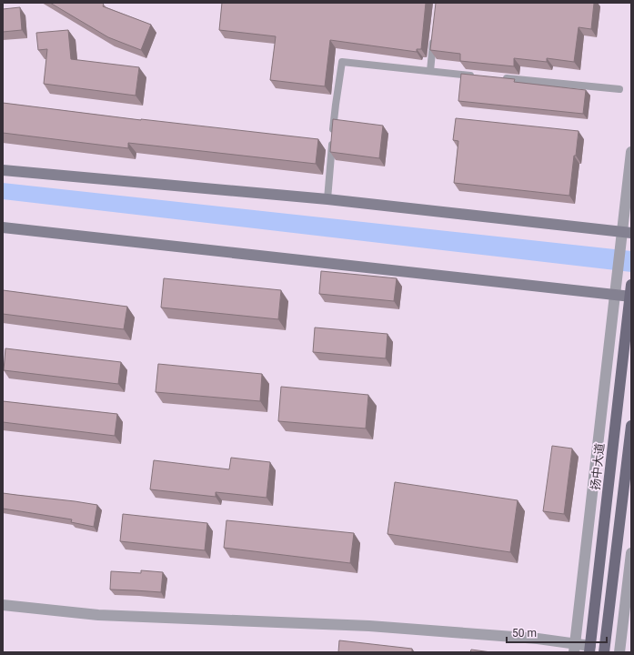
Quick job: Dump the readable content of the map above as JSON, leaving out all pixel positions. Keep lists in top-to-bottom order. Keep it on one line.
{"streets":{"main road":["扬中大道"]},"scale_bar":"50 m"}
